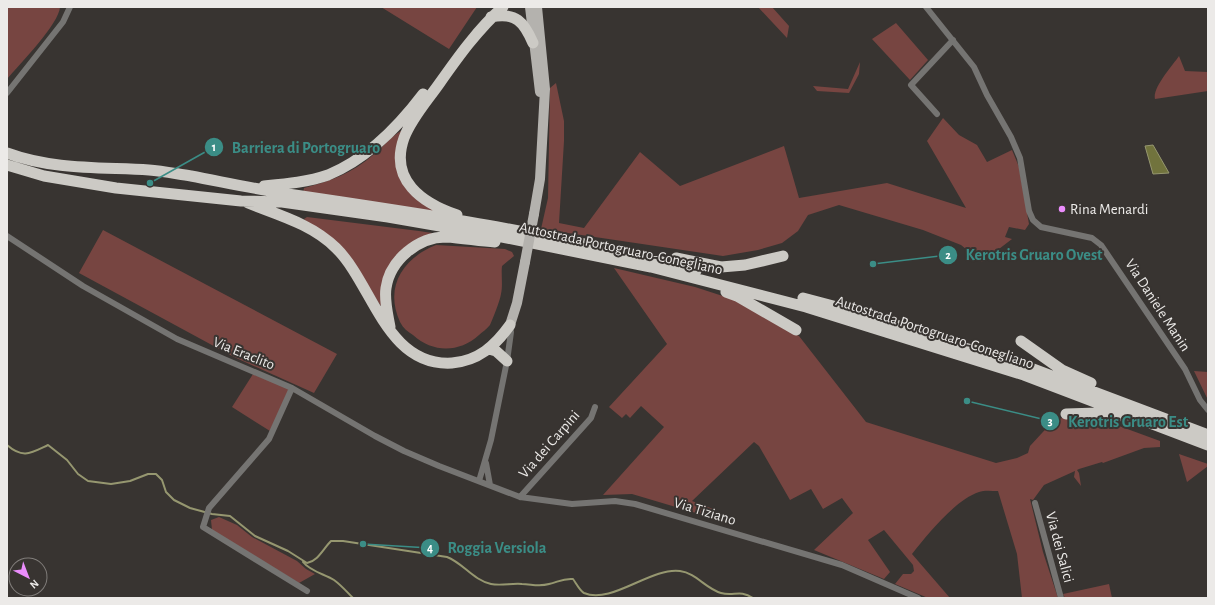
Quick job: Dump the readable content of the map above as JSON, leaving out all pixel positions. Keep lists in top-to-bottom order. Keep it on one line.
{"streets":{"highway":["Autostrada Portogruaro-Conegliano"],"street":["Via Daniele Manin","Via Eraclito","Via dei Carpini","Via Tiziano","Via dei Salici"]},"crossings":[["Via Eraclito","Via Tiziano"],["Via dei Carpini","Via Tiziano"]],"places":["Barriera di Portogruaro","Rina Menardi","Kerotris Gruaro Ovest","Kerotris Gruaro Est","Roggia Versiola"],"north":"bottom right"}
